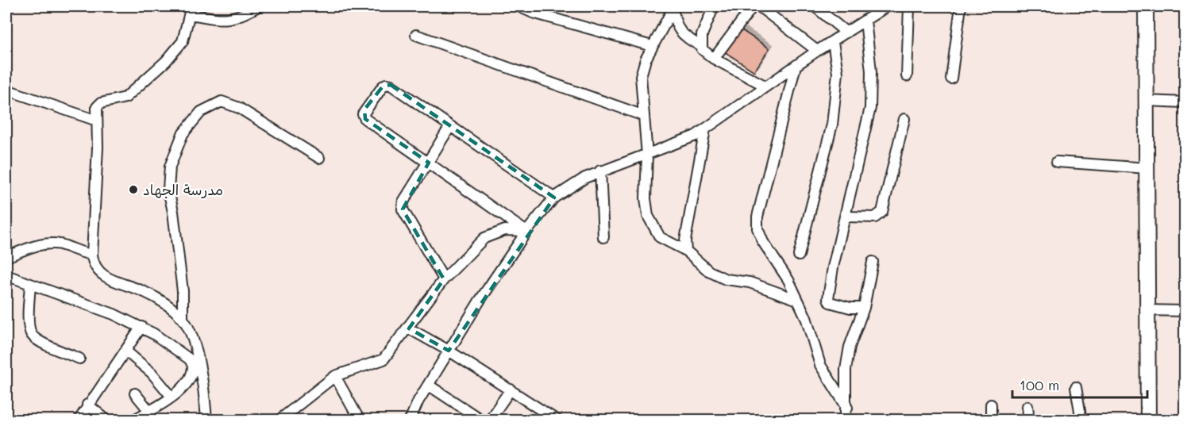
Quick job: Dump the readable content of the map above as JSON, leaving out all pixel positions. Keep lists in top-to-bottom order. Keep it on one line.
{"places":["مدرسة الجهاد"],"scale_bar":"100 m"}
